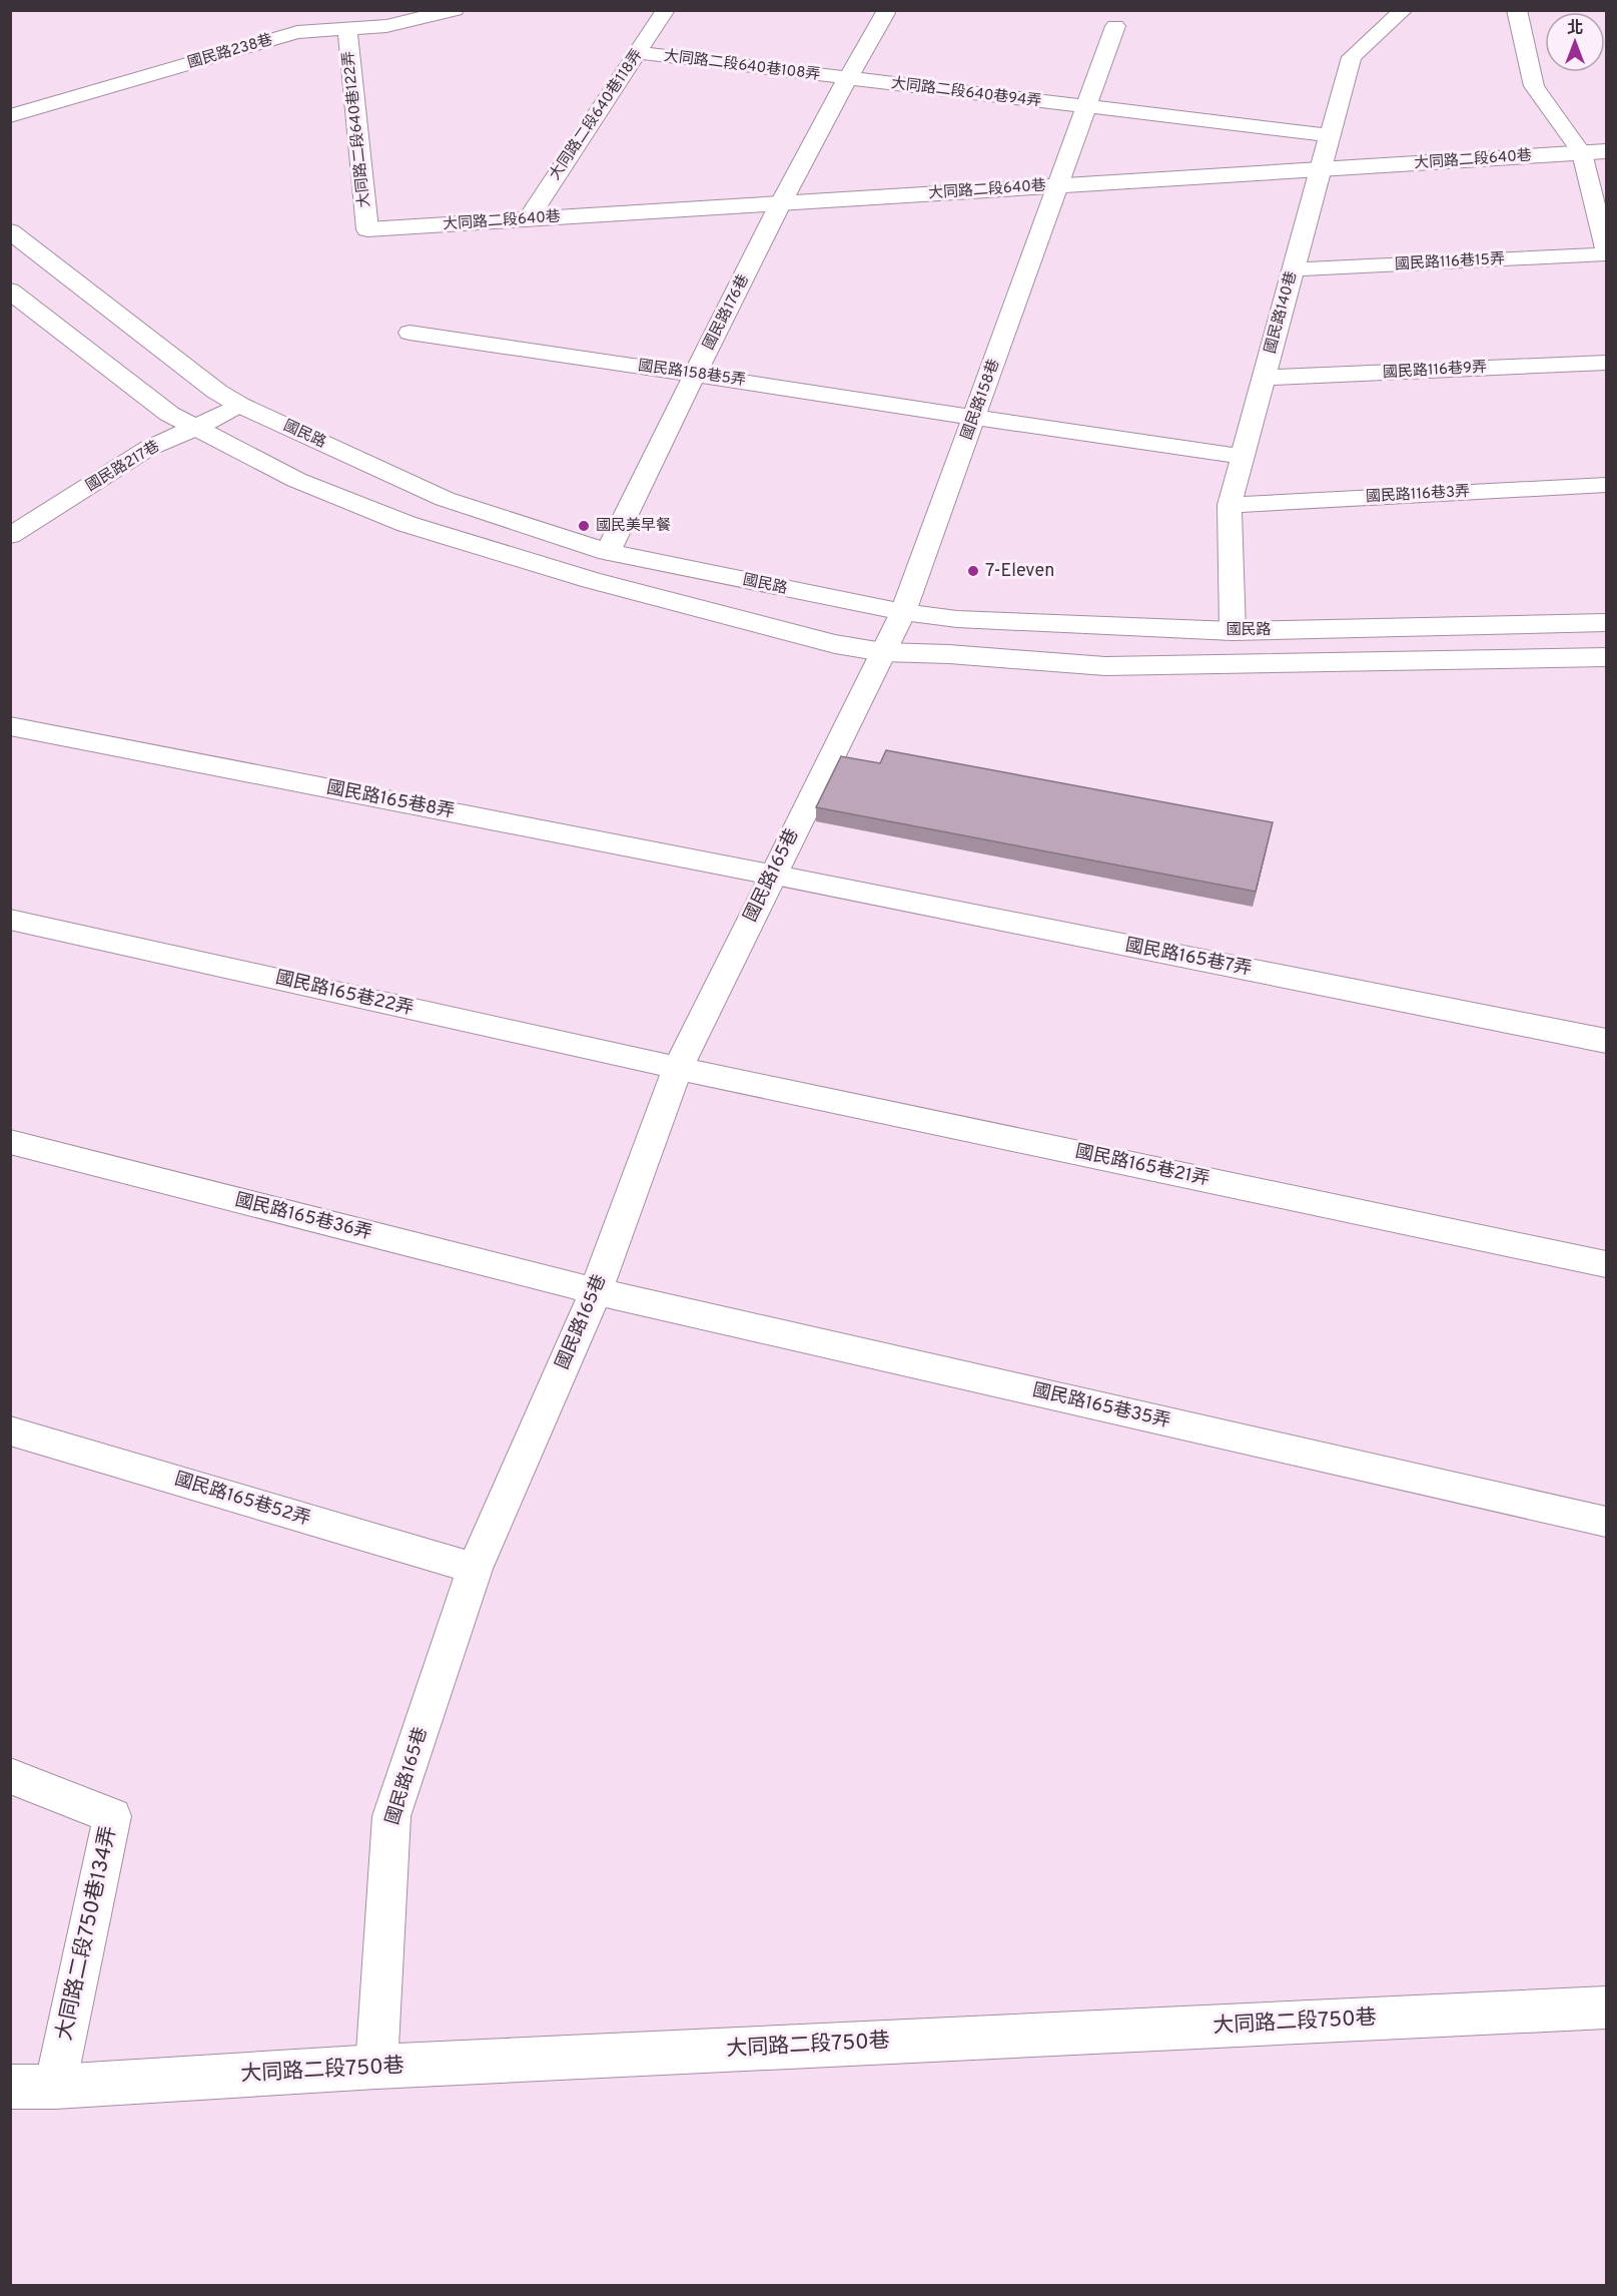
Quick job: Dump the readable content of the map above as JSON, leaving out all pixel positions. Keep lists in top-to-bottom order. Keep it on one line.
{"streets":{"street":["大同路二段640巷","國民路","國民路165巷7弄","大同路二段750巷"],"lane":["國民路238巷","大同路二段640巷108弄","大同路二段640巷94弄","大同路二段640巷118弄","大同路二段640巷122弄","國民路116巷15弄","國民路176巷","國民路140巷","國民路116巷9弄","國民路158巷5弄","國民路158巷","國民路217巷","國民路116巷3弄","國民路165巷8弄","國民路165巷","國民路165巷22弄","國民路165巷21弄","國民路165巷36弄","國民路165巷35弄","國民路165巷52弄","大同路二段750巷134弄"]},"crossings":[["國民路238巷","大同路二段640巷122弄"],["大同路二段640巷108弄","大同路二段640巷94弄"],["大同路二段640巷108弄","大同路二段640巷118弄"],["大同路二段640巷108弄","大同路二段640巷"],["大同路二段640巷108弄","國民路176巷"],["大同路二段640巷94弄","國民路140巷"],["大同路二段640巷118弄","大同路二段640巷"],["大同路二段640巷122弄","大同路二段640巷"],["大同路二段640巷","國民路176巷"],["大同路二段640巷","國民路140巷"],["大同路二段640巷","國民路158巷"],["國民路116巷15弄","國民路140巷"],["國民路176巷","國民路158巷5弄"],["國民路176巷","國民路"],["國民路140巷","國民路116巷9弄"],["國民路140巷","國民路"],["國民路140巷","國民路116巷3弄"],["國民路158巷5弄","國民路158巷"],["國民路158巷","國民路"],["國民路158巷","國民路165巷"],["國民路","國民路217巷"],["國民路","國民路165巷"],["國民路165巷8弄","國民路165巷"],["國民路165巷8弄","國民路165巷7弄"],["國民路165巷","國民路165巷7弄"],["國民路165巷","國民路165巷22弄"],["國民路165巷","國民路165巷21弄"],["國民路165巷","國民路165巷36弄"],["國民路165巷","國民路165巷35弄"],["國民路165巷","國民路165巷52弄"],["國民路165巷","大同路二段750巷"],["國民路165巷22弄","國民路165巷21弄"],["國民路165巷36弄","國民路165巷35弄"],["大同路二段750巷134弄","大同路二段750巷"]],"places":["國民美早餐","7-Eleven"],"north":"top"}
